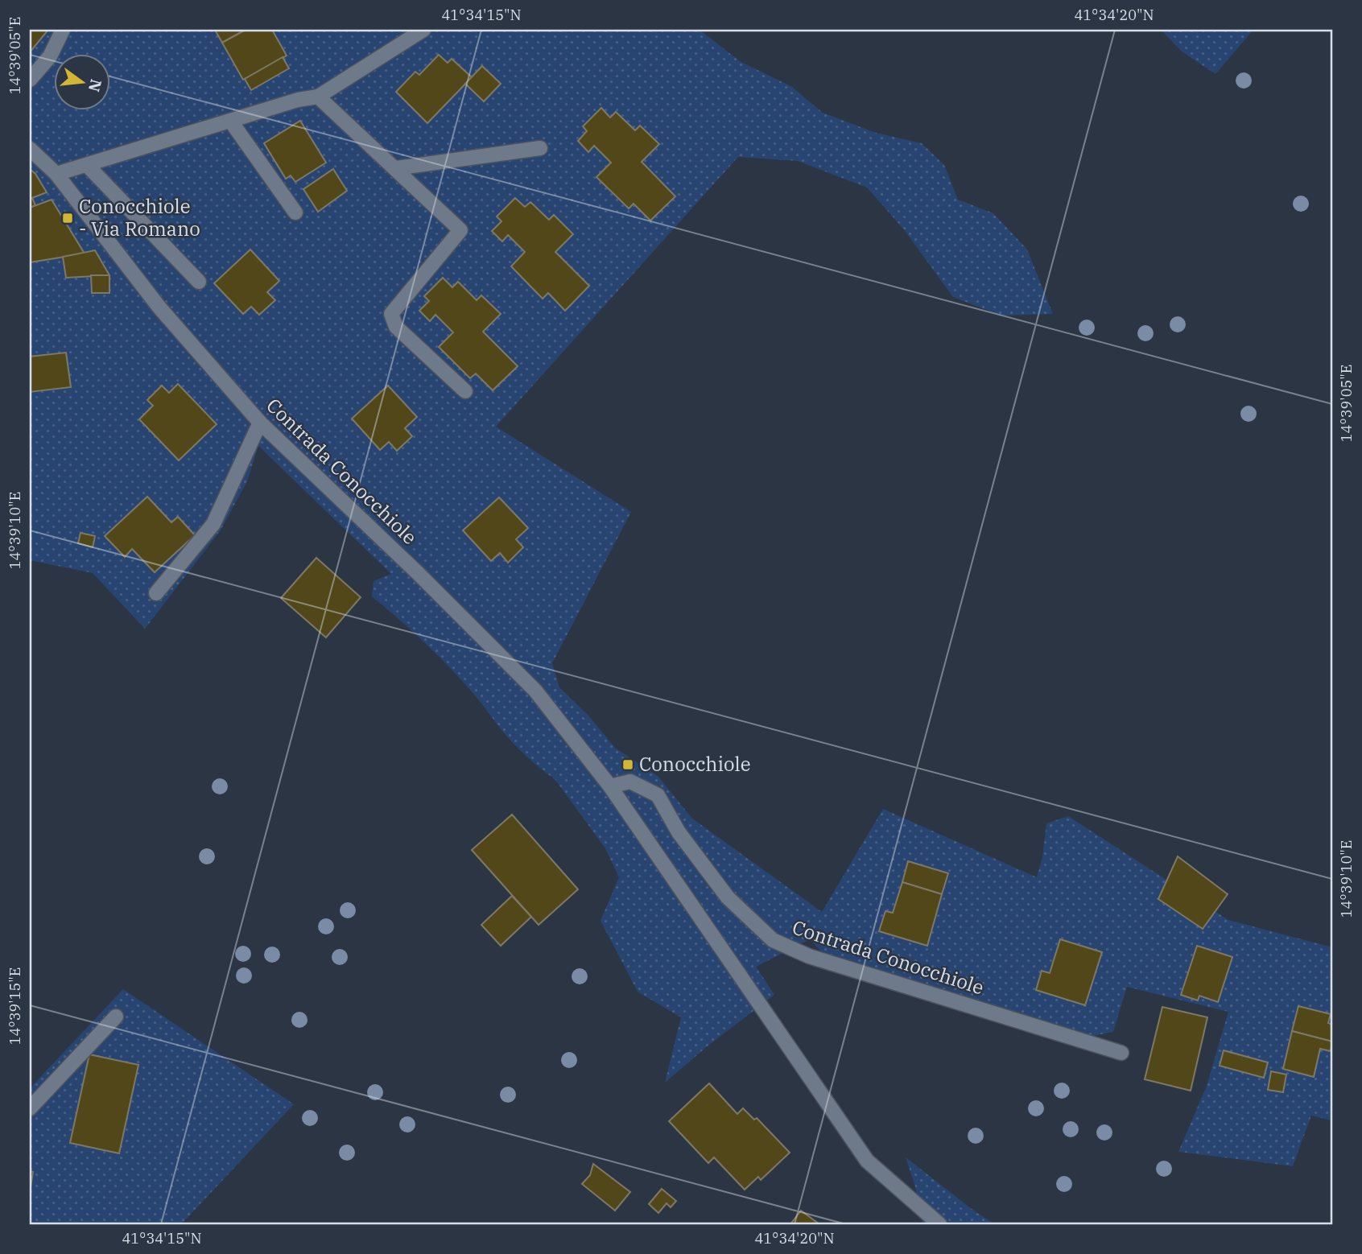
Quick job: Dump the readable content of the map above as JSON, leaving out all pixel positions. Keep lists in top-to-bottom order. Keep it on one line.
{"streets":{"street":["Contrada Conocchiole"]},"places":{"transit":["Conocchiole - Via Romano","Conocchiole"]},"north":"right","coordinates":["41°34'15\"N","41°34'20\"N","14°39'05\"E","14°39'10\"E","14°39'15\"E"]}
